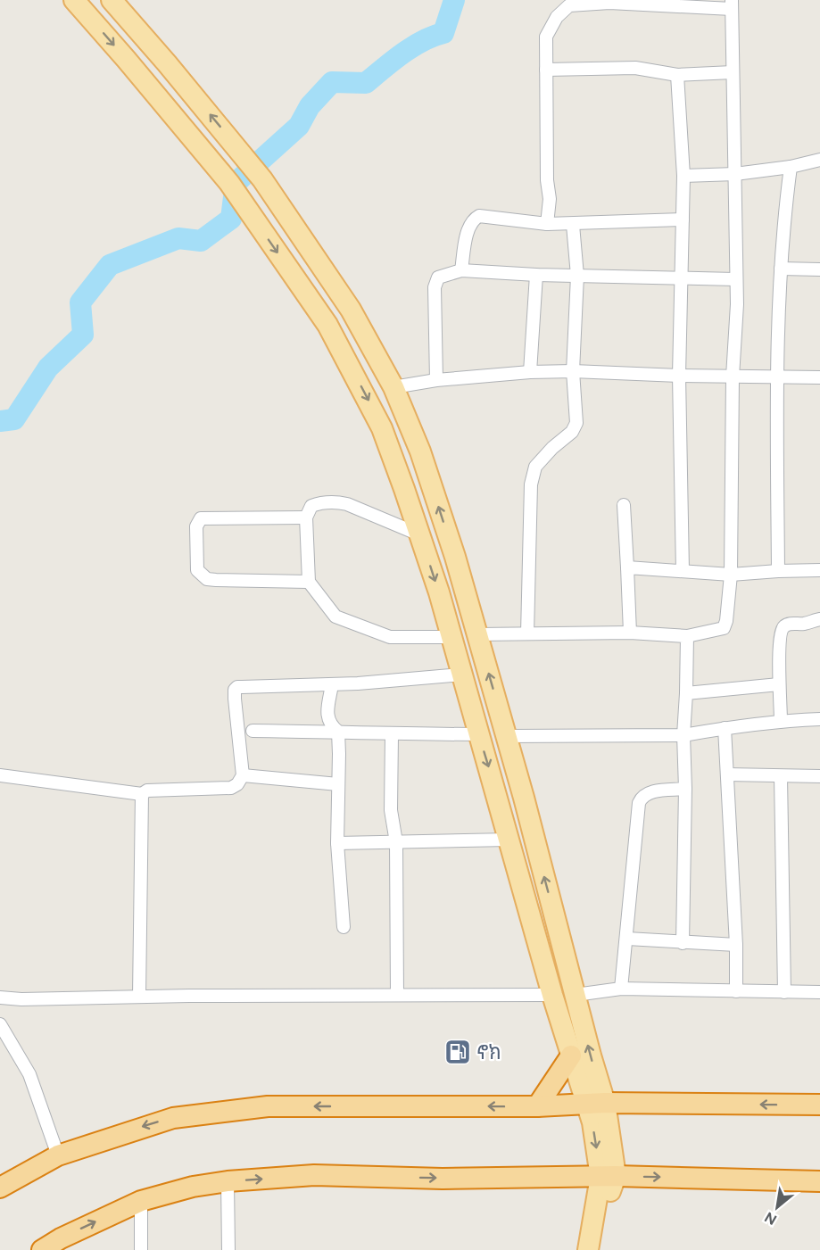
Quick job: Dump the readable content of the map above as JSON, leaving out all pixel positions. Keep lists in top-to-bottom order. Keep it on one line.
{"places":{"fuel station":["ኖክ"]},"north":"bottom left"}
